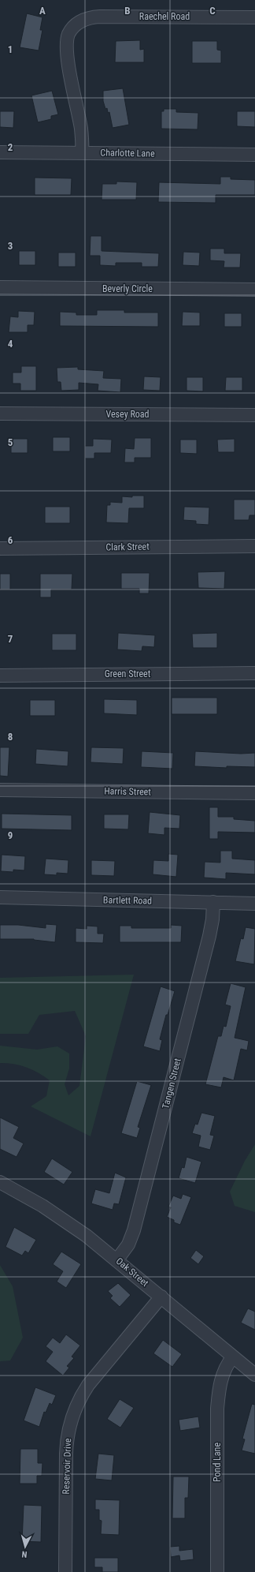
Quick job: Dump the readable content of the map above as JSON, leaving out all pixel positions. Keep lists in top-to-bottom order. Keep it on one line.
{"streets":{"street":["Raechel Road","Charlotte Lane","Beverly Circle","Vesey Road","Clark Street","Green Street","Harris Street","Bartlett Road","Tangen Street","Oak Street","Pond Lane","Reservoir Drive"]},"crossings":[["Raechel Road","Charlotte Lane"],["Bartlett Road","Tangen Street"],["Tangen Street","Oak Street"],["Oak Street","Pond Lane"],["Oak Street","Reservoir Drive"]],"north":"bottom","grid":{"columns":["A","B","C"],"rows":["1","2","3","4","5","6","7","8","9"]}}
